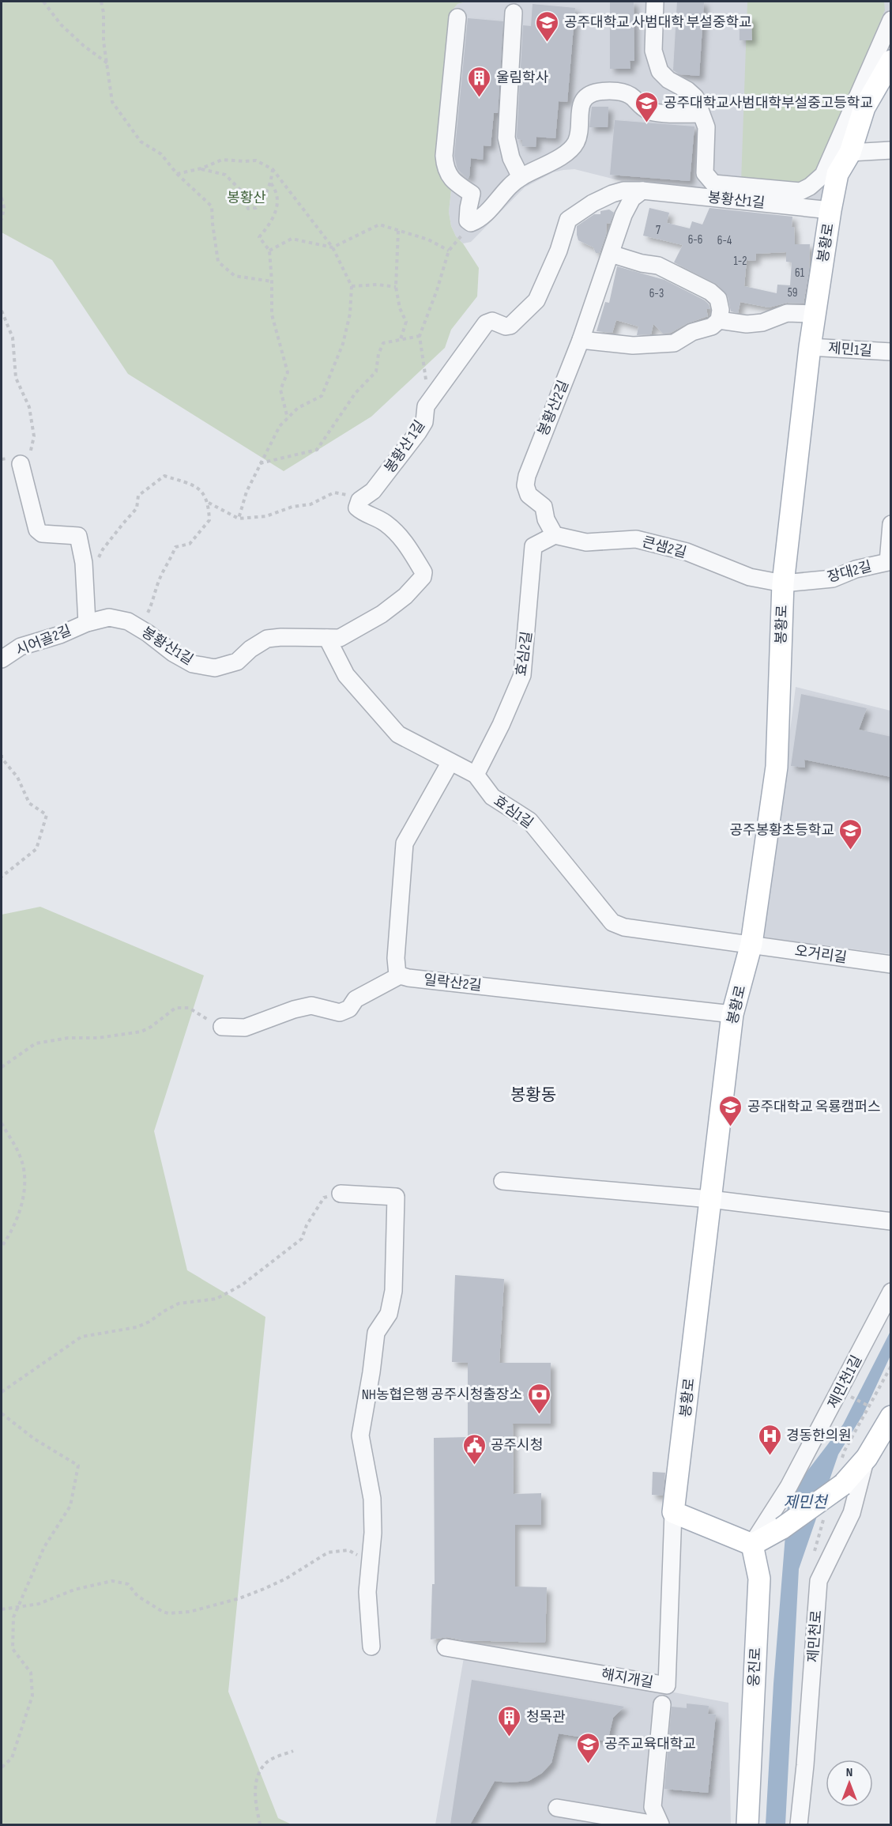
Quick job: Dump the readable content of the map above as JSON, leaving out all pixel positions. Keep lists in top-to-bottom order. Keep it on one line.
{"streets":{"main road":["봉황로","웅진로"],"street":["봉황산1길","제민1길","봉황산2길","봉황산 1길","큰샘2길","장대2길","시어골2길","효심2길","효심1길","오거리길","일락산2길","제민천1길","제민천로","해지개길"]},"crossings":[["봉황산1길","봉황로"],["봉황산1길","봉황산2길"],["봉황산1길","봉황산 1길"],["봉황산1길","시어골2길"],["봉황산1길","효심1길"],["봉황로","제민1길"],["봉황로","큰샘2길"],["봉황로","장대2길"],["봉황로","효심1길"],["봉황로","오거리길"],["봉황로","일락산2길"],["봉황로","해지개길"],["봉황산2길","봉황산 1길"],["봉황산2길","큰샘2길"],["봉황산2길","효심2길"],["큰샘2길","장대2길"],["큰샘2길","효심2길"],["효심2길","효심1길"],["효심1길","오거리길"],["제민천1길","웅진로"]],"districts":["봉황동"],"water":["제민천"],"parks":["봉황산"],"places":{"school or university":["공주대학교 사범대학 부설중학교","공주대학교사범대학부설중고등학교","공주봉황초등학교","공주대학교 옥룡캠퍼스","공주교육대학교"],"building":["울림학사","청목관"],"bank":["NH농협은행 공주시청출장소"],"hospital":["경동한의원"],"public building":["공주시청"]},"house_numbers":["7","6-6","6-4","1-2","61","59","6-3"],"north":"top"}
